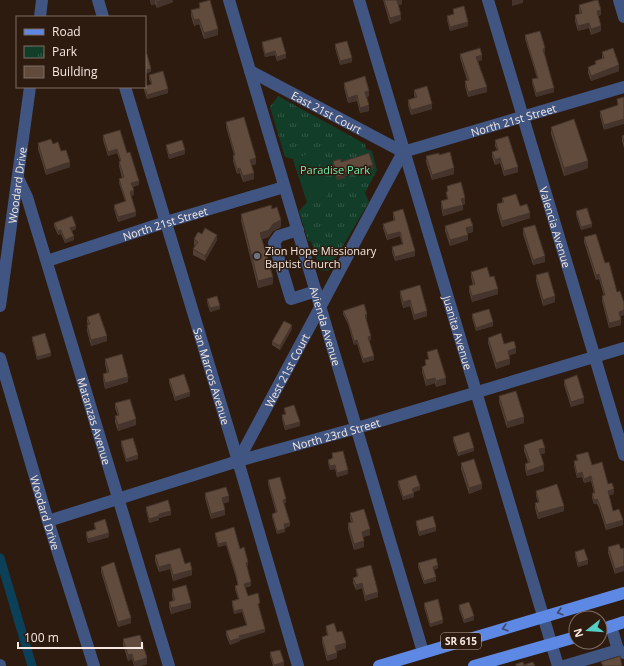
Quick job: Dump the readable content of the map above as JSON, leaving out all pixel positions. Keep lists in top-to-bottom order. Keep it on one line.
{"streets":{"main road":["SR 615"],"street":["East 21st Court","North 21st Street","Woodard Drive","Valencia Avenue","Avienda Avenue","Juanita Avenue","West 21st Court","San Marcos Avenue","Matanzas Avenue","North 23rd Street"]},"crossings":[["East 21st Court","North 21st Street"],["East 21st Court","Avienda Avenue"],["East 21st Court","Juanita Avenue"],["East 21st Court","West 21st Court"],["North 21st Street","Valencia Avenue"],["North 21st Street","Avienda Avenue"],["North 21st Street","Juanita Avenue"],["North 21st Street","West 21st Court"],["North 21st Street","San Marcos Avenue"],["North 21st Street","Matanzas Avenue"],["Woodard Drive","Matanzas Avenue"],["Woodard Drive","North 23rd Street"],["Valencia Avenue","North 23rd Street"],["Avienda Avenue","West 21st Court"],["Avienda Avenue","North 23rd Street"],["Avienda Avenue","SR 615"],["Juanita Avenue","West 21st Court"],["Juanita Avenue","North 23rd Street"],["Juanita Avenue","SR 615"],["West 21st Court","San Marcos Avenue"],["West 21st Court","North 23rd Street"],["San Marcos Avenue","North 23rd Street"],["Matanzas Avenue","North 23rd Street"]],"parks":["Paradise Park"],"places":["Zion Hope Missionary Baptist Church"],"legend":["Road","Park","Building"],"scale_bar":"100 m","north":"left"}
